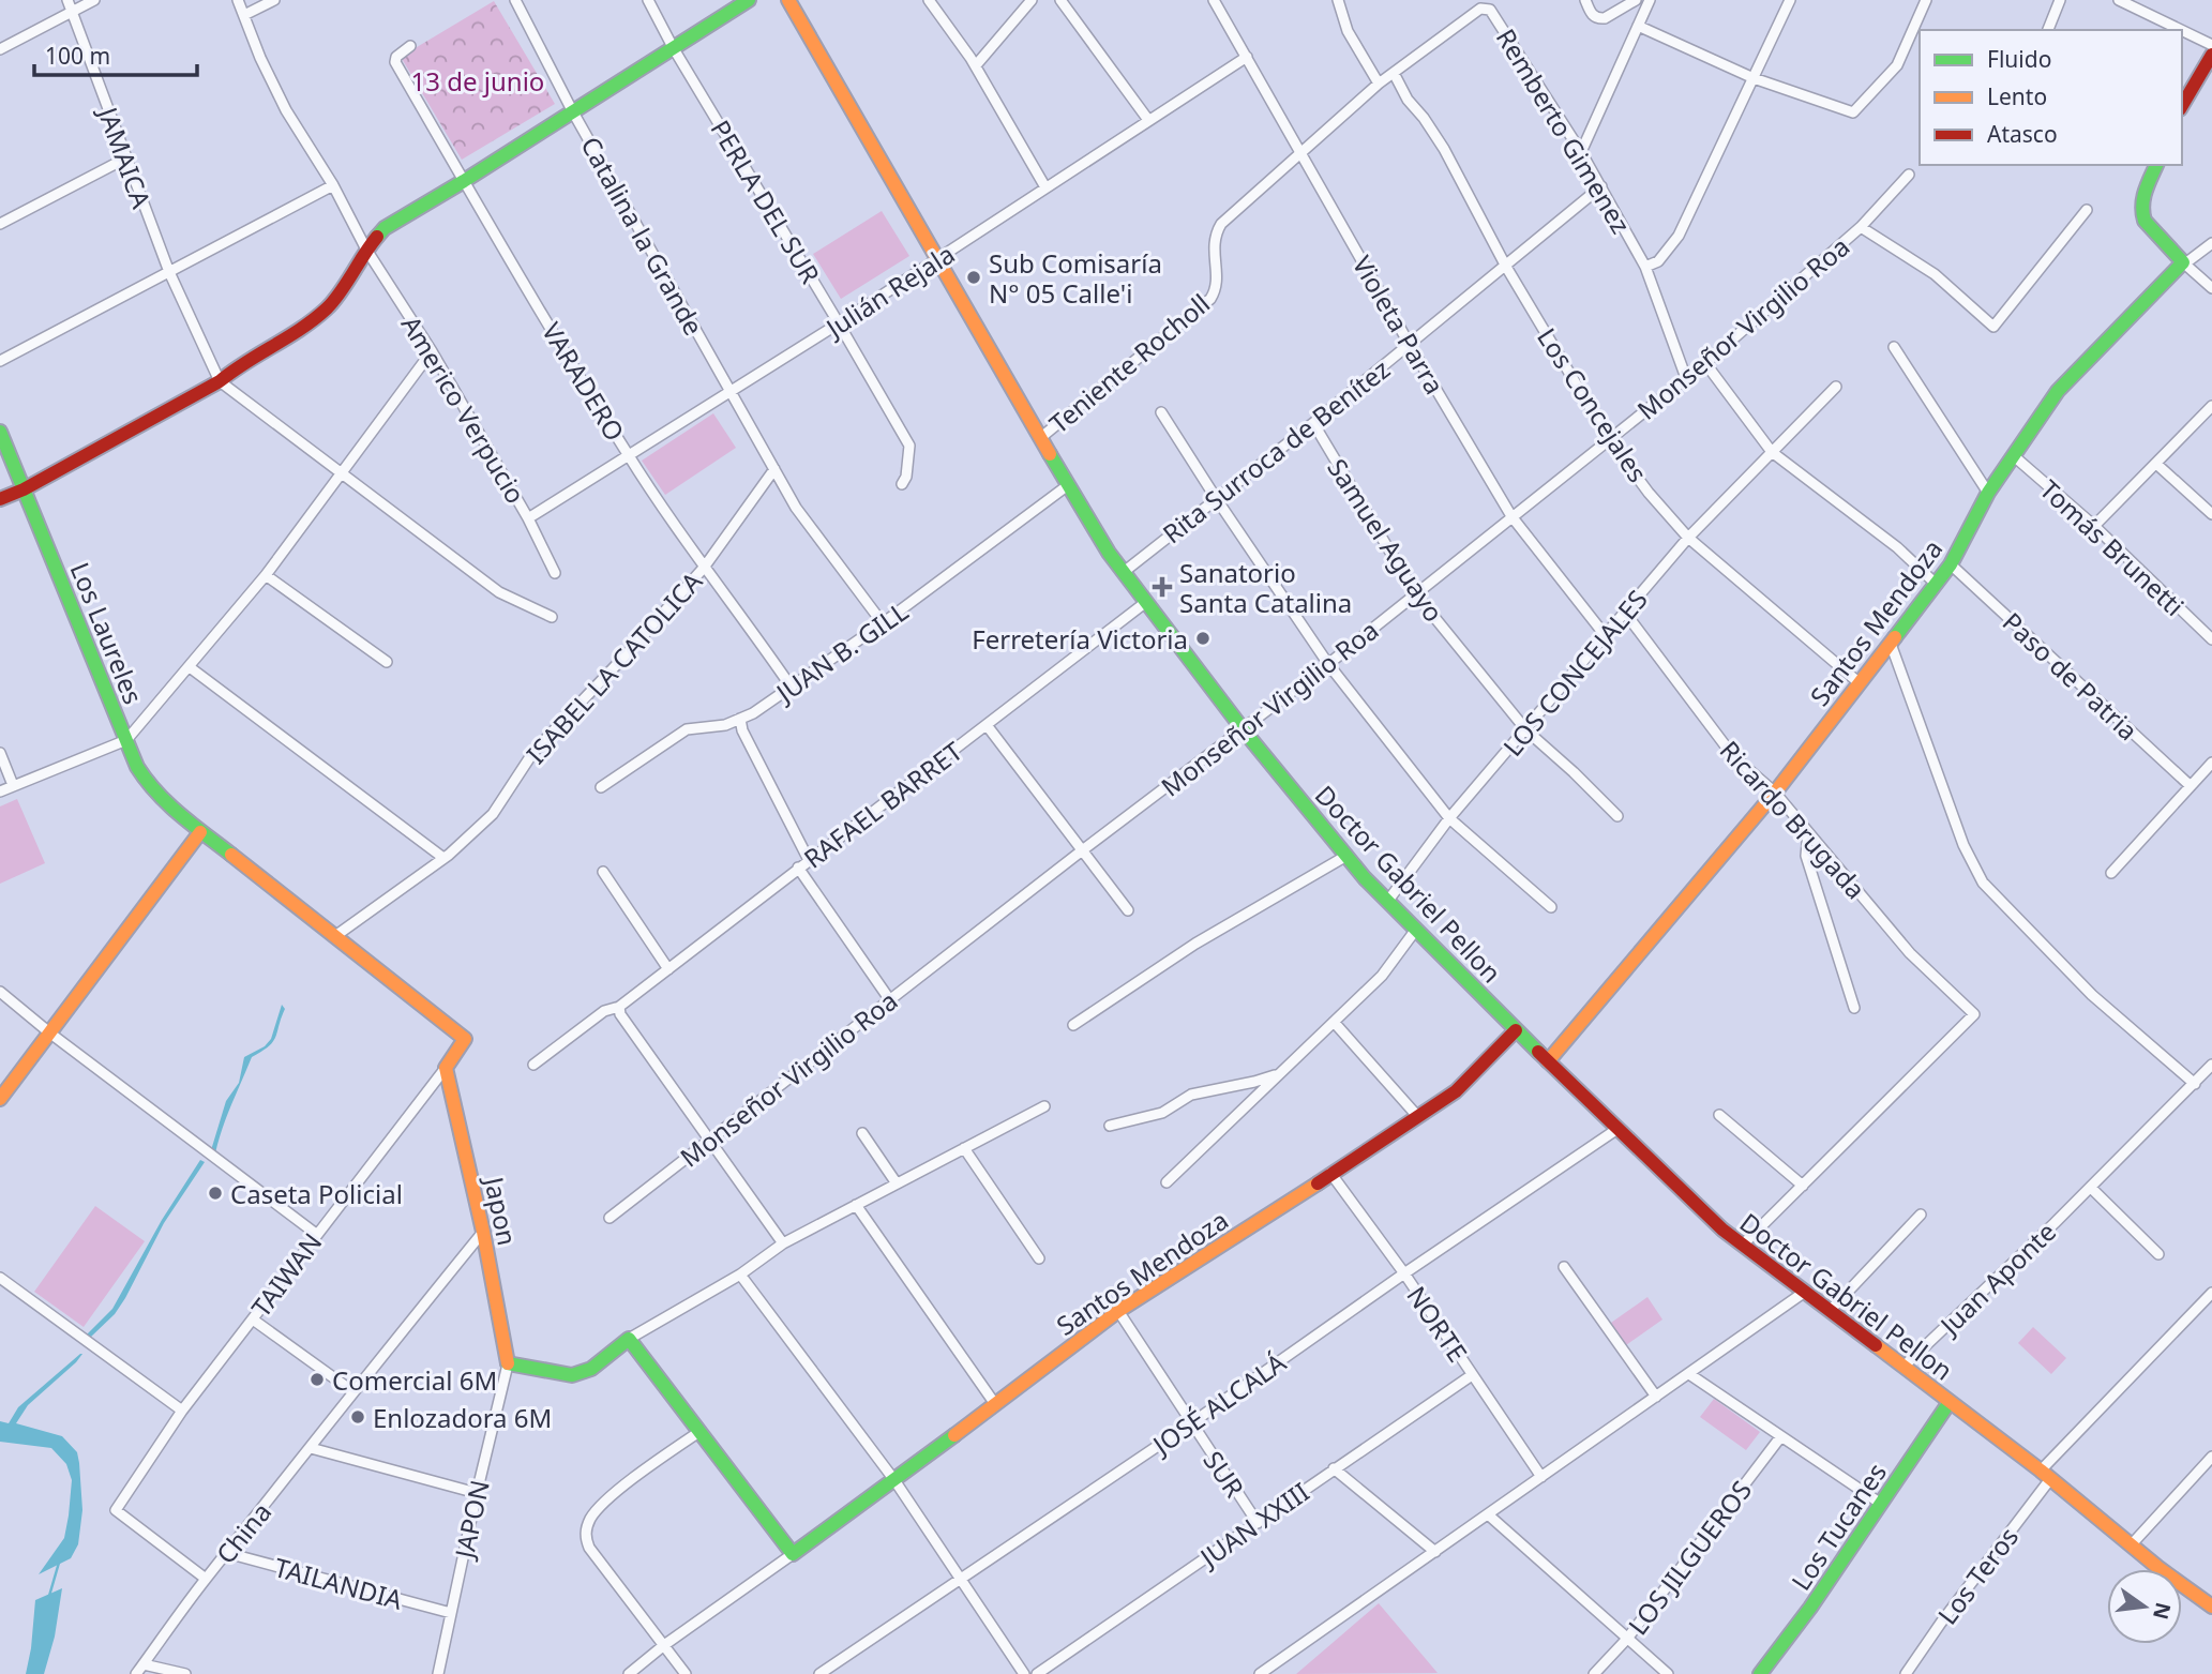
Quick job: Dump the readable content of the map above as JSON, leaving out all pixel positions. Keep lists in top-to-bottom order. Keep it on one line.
{"streets":{"street":["Remberto Gimenez","JAMAICA","PERLA DEL SUR","Catalina la Grande","Julián Rejala","Violeta Parra","Monseñor Virgilio Roa","Teniente Rocholl","VARADERO","Los Concejales","Americo Verpucio","Rita Surroca de Benítez","Samuel Aguayo","Tomás Brunetti","Santos Mendoza","Los Laureles","JUAN B. GILL","ISABEL LA CATOLICA","LOS CONCEJALES","Paso de Patria","RAFAEL BARRET","Ricardo Brugada","Doctor Gabriel Pellon","Japon","TAIWAN","Juan Aponte","NORTE","JOSÉ ALCALÁ","SUR","JAPON","JUAN XXIII","Los Tucanes","China","LOS JILGUEROS","Los Teros","TAILANDIA"]},"crossings":[["Remberto Gimenez","Violeta Parra"],["Remberto Gimenez","Monseñor Virgilio Roa"],["Remberto Gimenez","Teniente Rocholl"],["Remberto Gimenez","Los Concejales"],["Remberto Gimenez","Rita Surroca de Benítez"],["PERLA DEL SUR","Julián Rejala"],["Catalina la Grande","Julián Rejala"],["Catalina la Grande","JUAN B. GILL"],["Catalina la Grande","ISABEL LA CATOLICA"],["Julián Rejala","Violeta Parra"],["Julián Rejala","VARADERO"],["Julián Rejala","Americo Verpucio"],["Julián Rejala","Doctor Gabriel Pellon"],["Violeta Parra","Monseñor Virgilio Roa"],["Violeta Parra","Rita Surroca de Benítez"],["Violeta Parra","LOS CONCEJALES"],["Monseñor Virgilio Roa","Los Concejales"],["Monseñor Virgilio Roa","Samuel Aguayo"],["Monseñor Virgilio Roa","Doctor Gabriel Pellon"],["Teniente Rocholl","Doctor Gabriel Pellon"],["VARADERO","JUAN B. GILL"],["VARADERO","ISABEL LA CATOLICA"],["Los Concejales","Rita Surroca de Benítez"],["Los Concejales","Santos Mendoza"],["Los Concejales","LOS CONCEJALES"],["Rita Surroca de Benítez","Samuel Aguayo"],["Rita Surroca de Benítez","Doctor Gabriel Pellon"],["Samuel Aguayo","LOS CONCEJALES"],["Tomás Brunetti","Santos Mendoza"],["Santos Mendoza","Paso de Patria"],["Santos Mendoza","Ricardo Brugada"],["Santos Mendoza","Doctor Gabriel Pellon"],["Santos Mendoza","NORTE"],["Santos Mendoza","SUR"],["Los Laureles","ISABEL LA CATOLICA"],["Los Laureles","Japon"],["Los Laureles","TAIWAN"],["JUAN B. GILL","Doctor Gabriel Pellon"],["LOS CONCEJALES","Ricardo Brugada"],["LOS CONCEJALES","Doctor Gabriel Pellon"],["RAFAEL BARRET","Doctor Gabriel Pellon"],["Doctor Gabriel Pellon","Juan Aponte"],["Doctor Gabriel Pellon","JOSÉ ALCALÁ"],["Doctor Gabriel Pellon","Los Tucanes"],["Doctor Gabriel Pellon","Los Teros"],["Japon","TAIWAN"],["Japon","JAPON"],["Japon","China"],["TAIWAN","China"],["NORTE","JOSÉ ALCALÁ"],["NORTE","JUAN XXIII"],["JOSÉ ALCALÁ","SUR"],["SUR","JUAN XXIII"],["JAPON","TAILANDIA"],["China","TAILANDIA"]],"parks":["13 de junio"],"places":{"other":["Sub Comisaría N° 05 Calle'i","Ferretería Victoria","Caseta Policial","Comercial 6M","Enlozadora 6M"],"health":["Sanatorio Santa Catalina"]},"legend":["Fluido","Lento","Atasco"],"scale_bar":"100 m","north":"right"}
